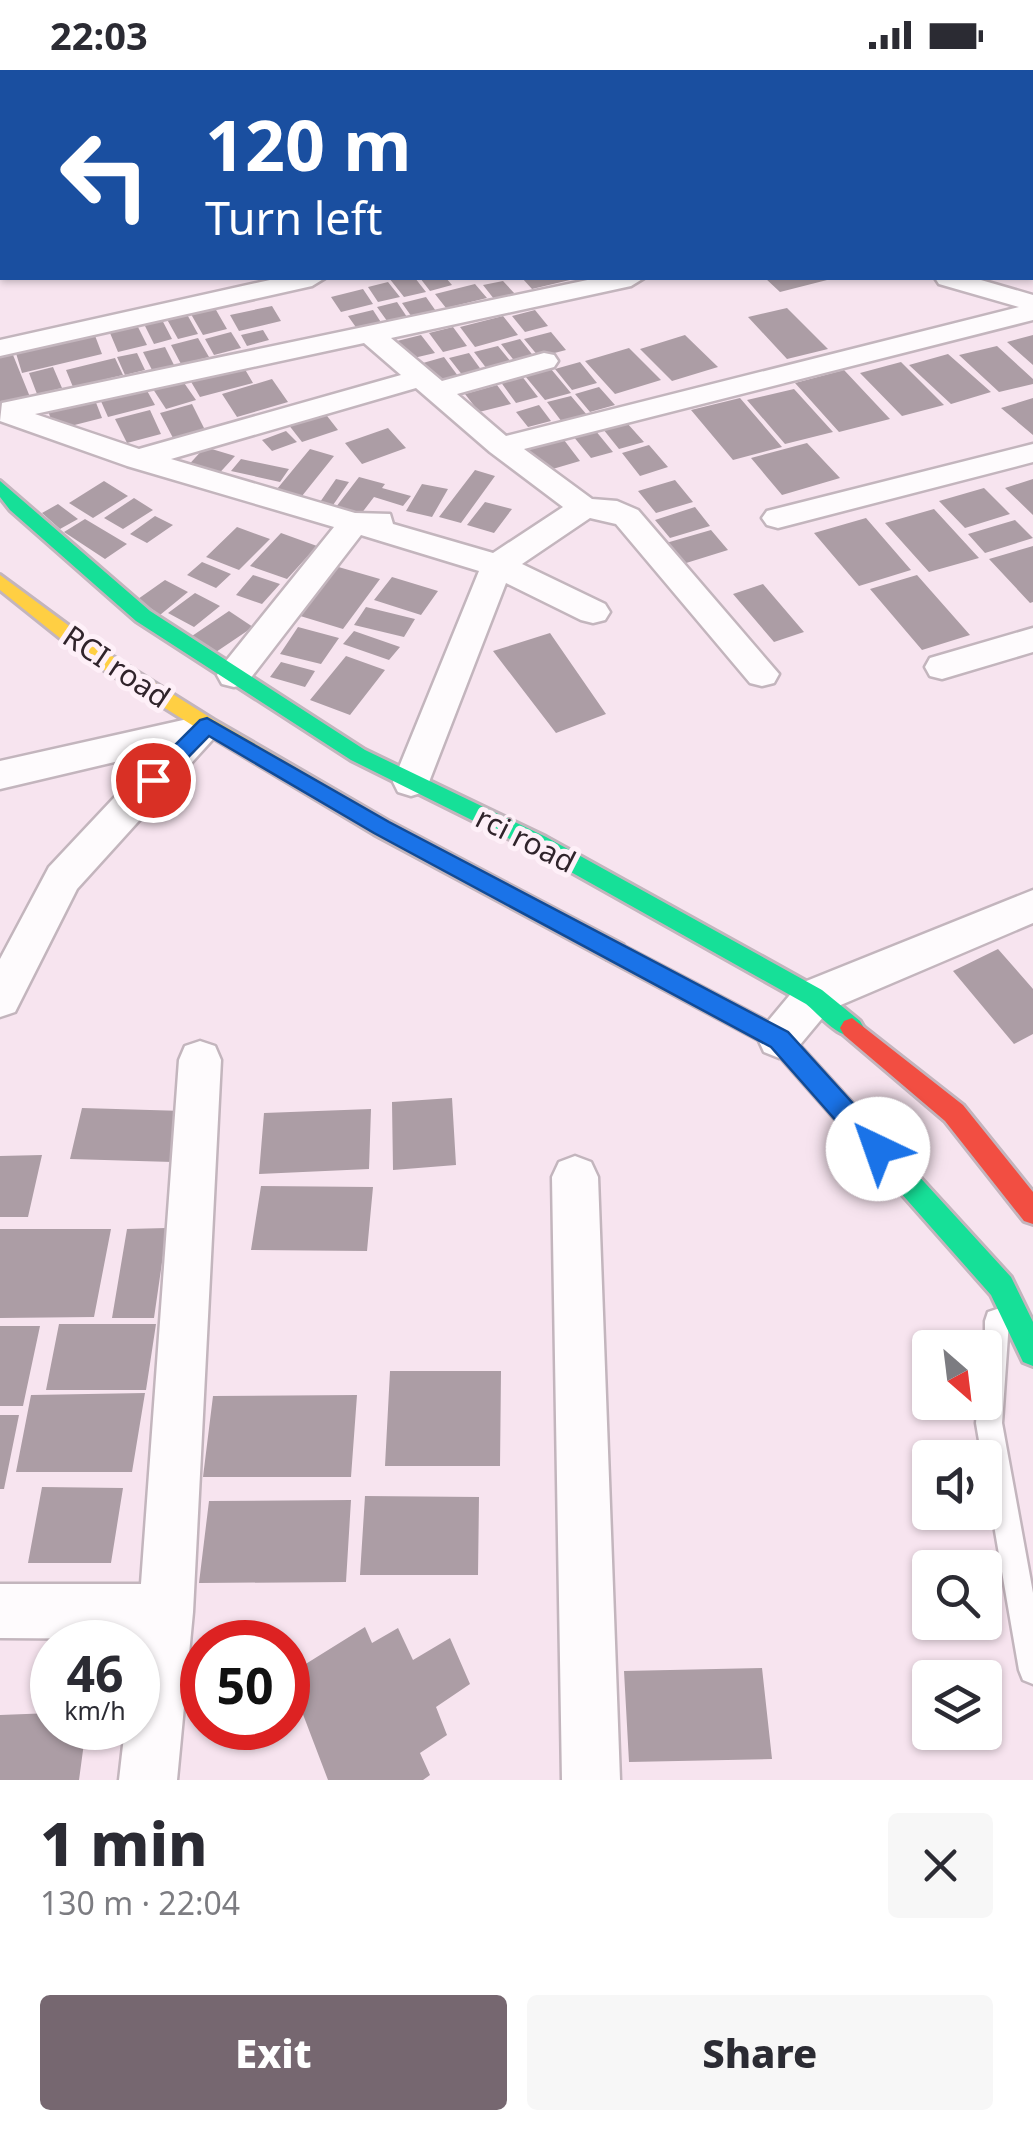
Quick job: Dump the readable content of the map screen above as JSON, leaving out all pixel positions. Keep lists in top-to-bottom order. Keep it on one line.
{"streets":{"main road":["RCI road","rci road"]},"north":"bottom right","page":{"status":"22:03","turn":["120 m","Turn left"],"speed":"46 km/h","limit":"50","heading":["1 min","130 m · 22:04"],"buttons":["Exit","Share"]}}
